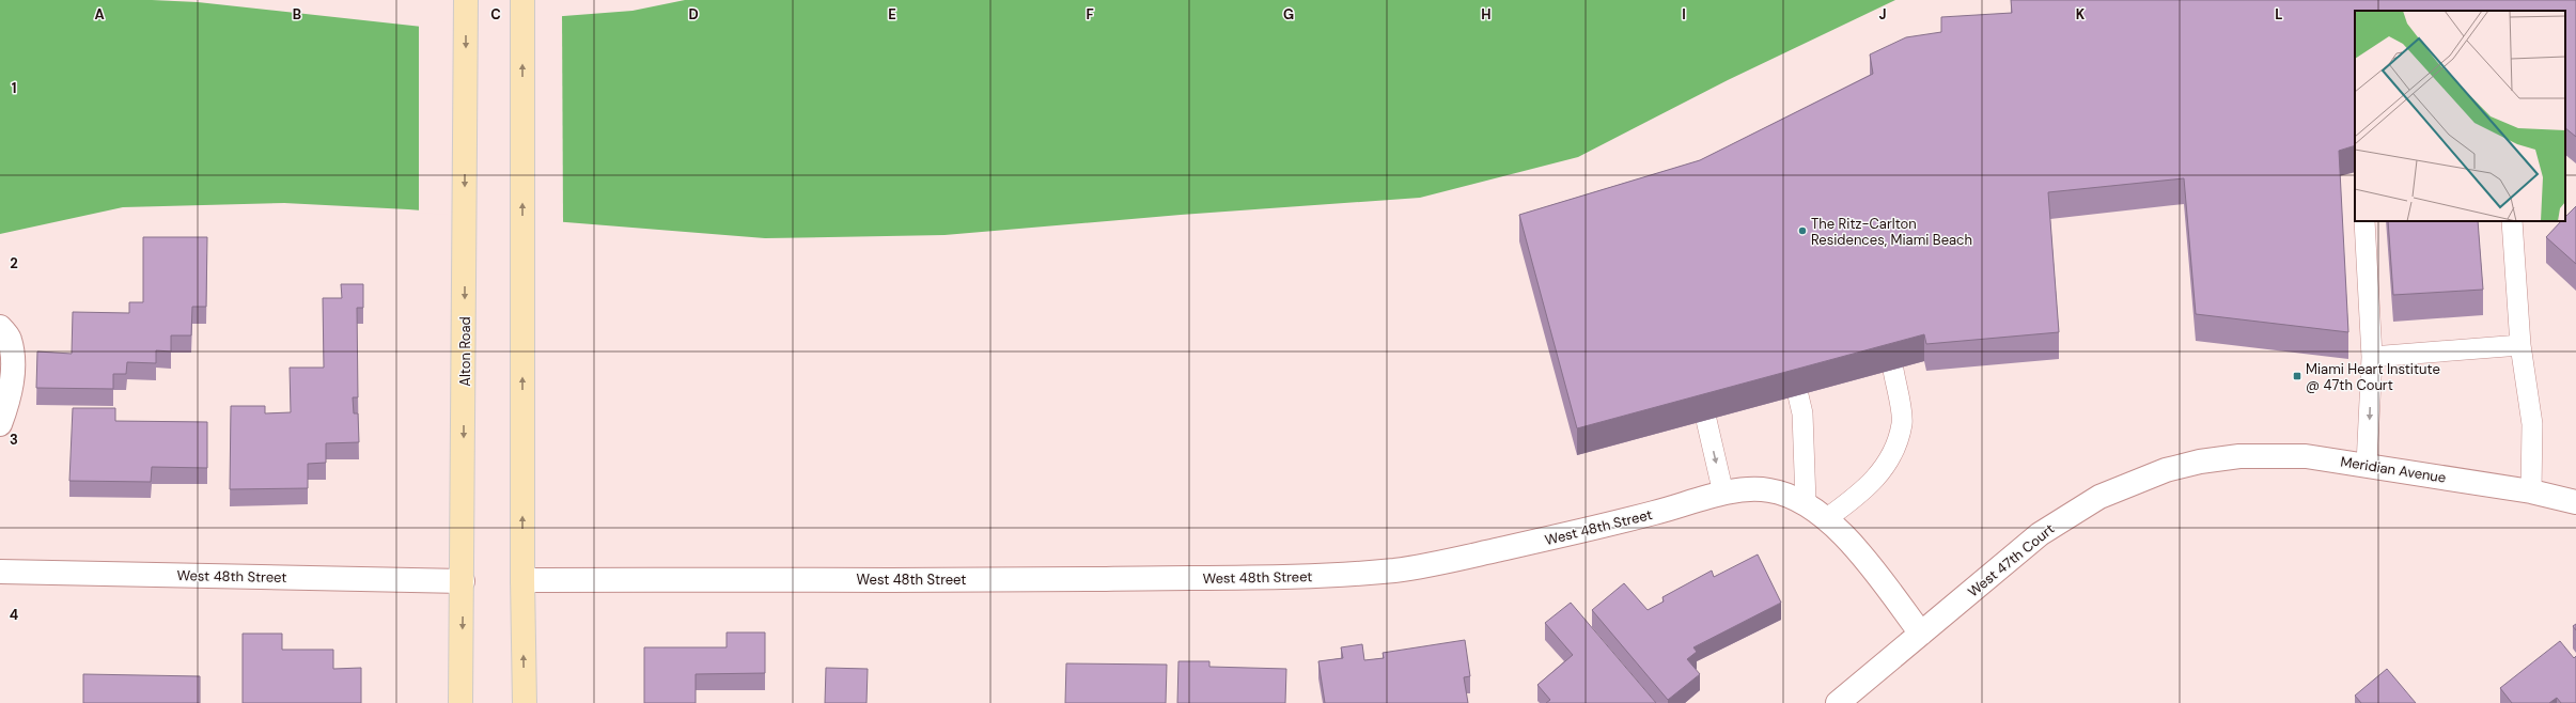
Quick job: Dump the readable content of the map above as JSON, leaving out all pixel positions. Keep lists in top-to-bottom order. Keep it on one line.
{"streets":{"main road":["Alton Road"],"street":["Meridian Avenue","West 48th Street","West 47th Court"]},"crossings":[["Alton Road","West 48th Street"],["Meridian Avenue","West 47th Court"],["West 48th Street","West 47th Court"]],"places":{"other":["The Ritz-Carlton Residences, Miami Beach"],"transit":["Miami Heart Institute @ 47th Court"]},"grid":{"columns":["A","B","C","D","E","F","G","H","I","J","K","L"],"rows":["1","2","3","4"]}}
